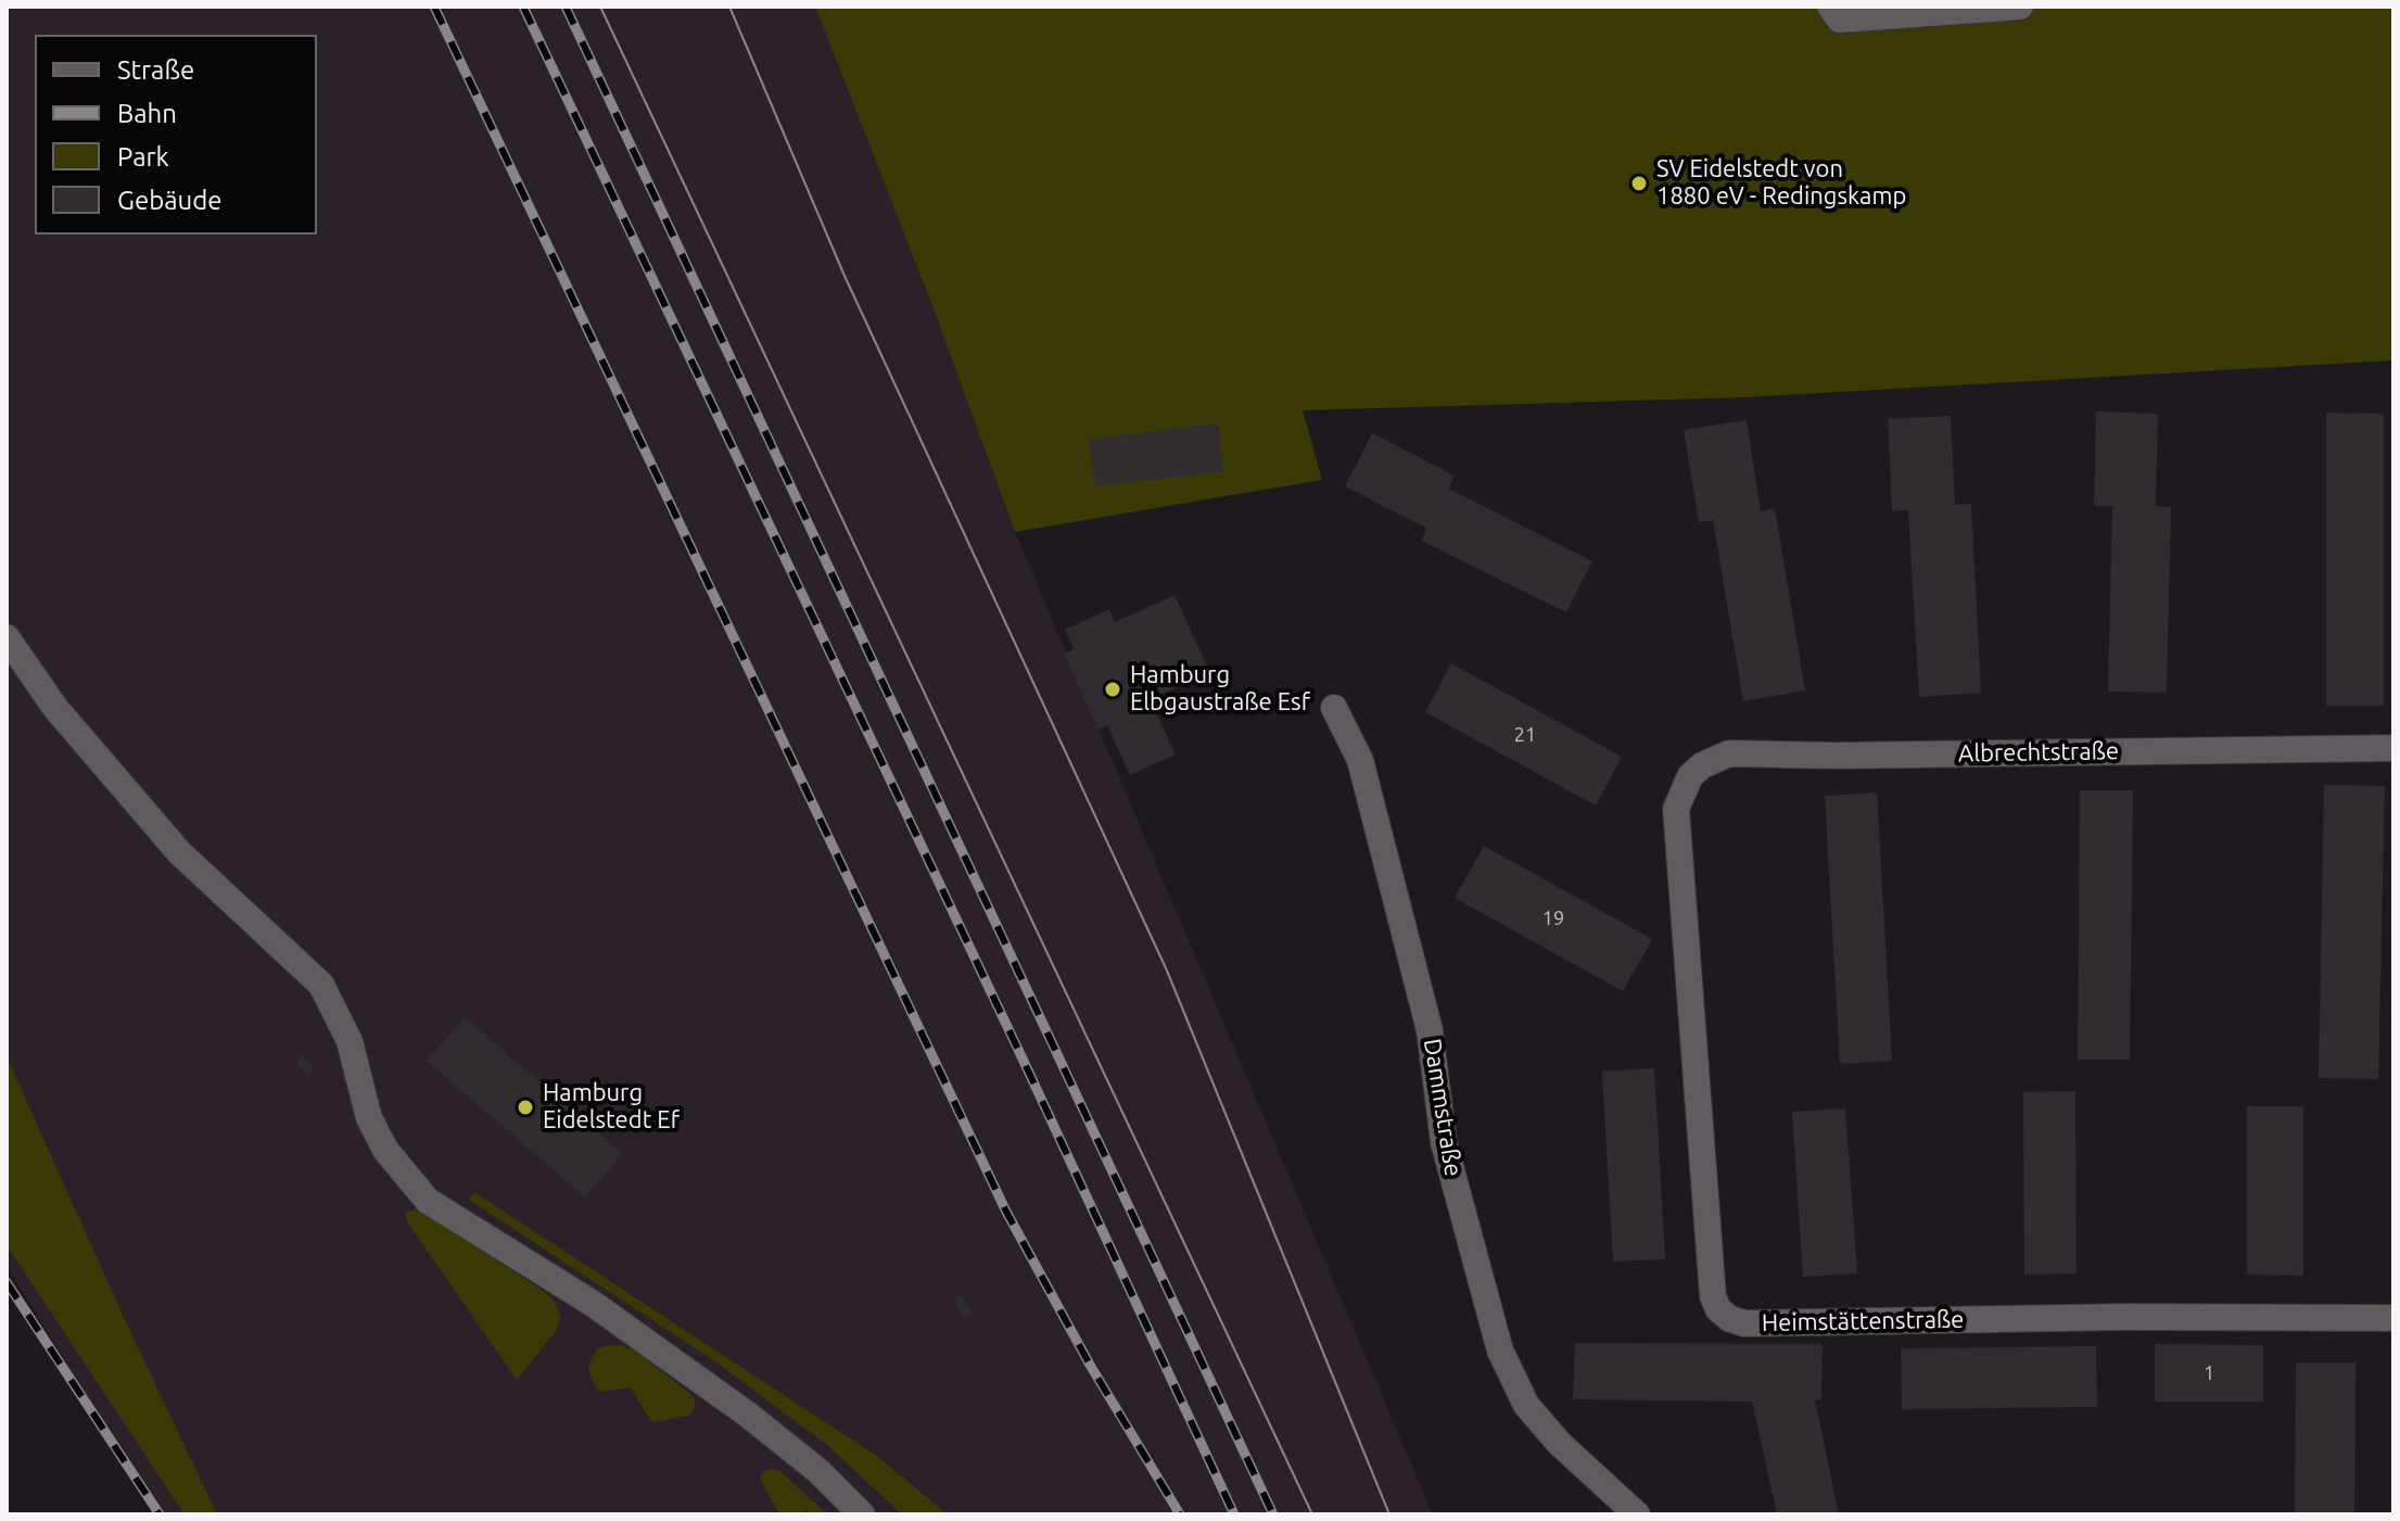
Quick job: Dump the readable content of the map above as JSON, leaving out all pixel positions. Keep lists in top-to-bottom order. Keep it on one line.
{"streets":{"street":["Albrechtstraße","Dammstraße","Heimstättenstraße"]},"crossings":[["Albrechtstraße","Heimstättenstraße"]],"places":["SV Eidelstedt von 1880 eV - Redingskamp","Hamburg Elbgaustraße Esf","Hamburg Eidelstedt Ef"],"house_numbers":["21","19","1"],"legend":["Straße","Bahn","Park","Gebäude"]}
